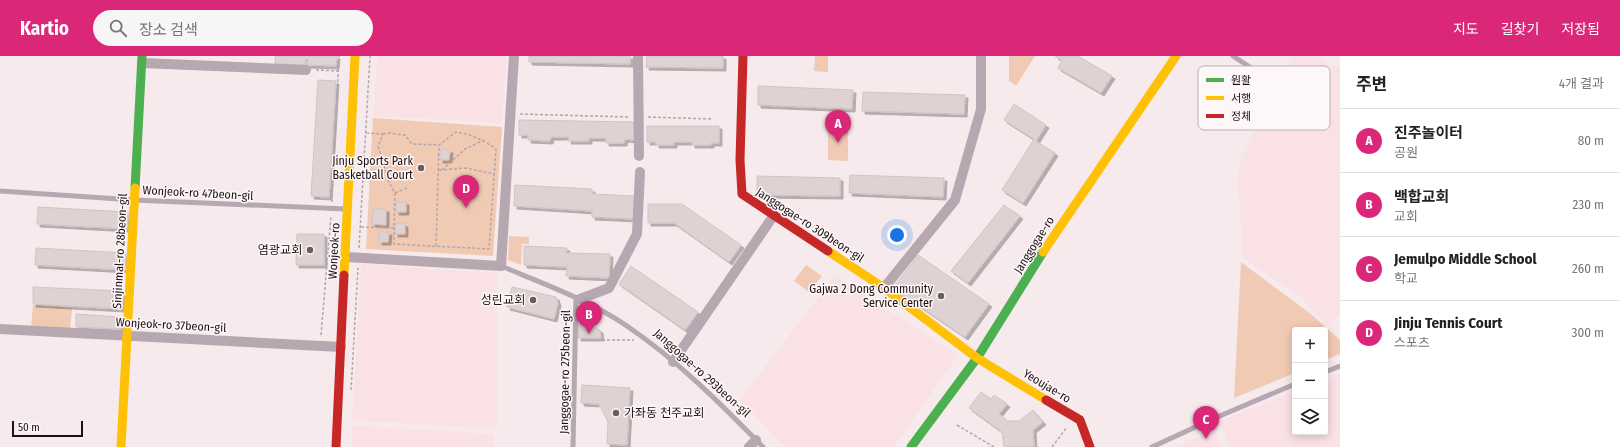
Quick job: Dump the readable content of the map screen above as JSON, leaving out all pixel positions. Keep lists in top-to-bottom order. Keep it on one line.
{"streets":{"street":["Janggogae-ro 309beon-gil","Janggogae-ro","Sinjinmal-ro 28beon-gil","Wonjeok-ro","Wonjeok-ro 37beon-gil","Janggogae-ro 293beon-gil","Yeoujae-ro"],"lane":["Wonjeok-ro 47beon-gil","Janggogae-ro 275beon-gil"]},"crossings":[["Wonjeok-ro 47beon-gil","Sinjinmal-ro 28beon-gil"],["Wonjeok-ro 47beon-gil","Wonjeok-ro"],["Janggogae-ro 309beon-gil","Janggogae-ro"],["Janggogae-ro 309beon-gil","Yeoujae-ro"],["Janggogae-ro","Yeoujae-ro"],["Sinjinmal-ro 28beon-gil","Wonjeok-ro 37beon-gil"],["Wonjeok-ro","Wonjeok-ro 37beon-gil"],["Wonjeok-ro","Janggogae-ro 293beon-gil"],["Janggogae-ro 275beon-gil","Janggogae-ro 293beon-gil"]],"places":["Jinju Sports Park Basketball Court","염광교회","Gajwa 2 Dong Community Service Center","성린교회","가좌동 천주교회"],"legend":["원활","서행","정체"],"scale_bar":"50 m","page":{"header":"Kartio","search":"장소 검색","nav":["지도","길찾기","저장됨"],"heading":["주변","4개 결과"],"list":[{"mark":"A","name":"진주놀이터","note":"공원","value":"80 m"},{"mark":"B","name":"백합교회","note":"교회","value":"230 m"},{"mark":"C","name":"Jemulpo Middle School","note":"학교","value":"260 m"},{"mark":"D","name":"Jinju Tennis Court","note":"스포츠","value":"300 m"}],"pins":["A","D","B","C"],"map_buttons":["+","−"],"scale":"50 m"}}
